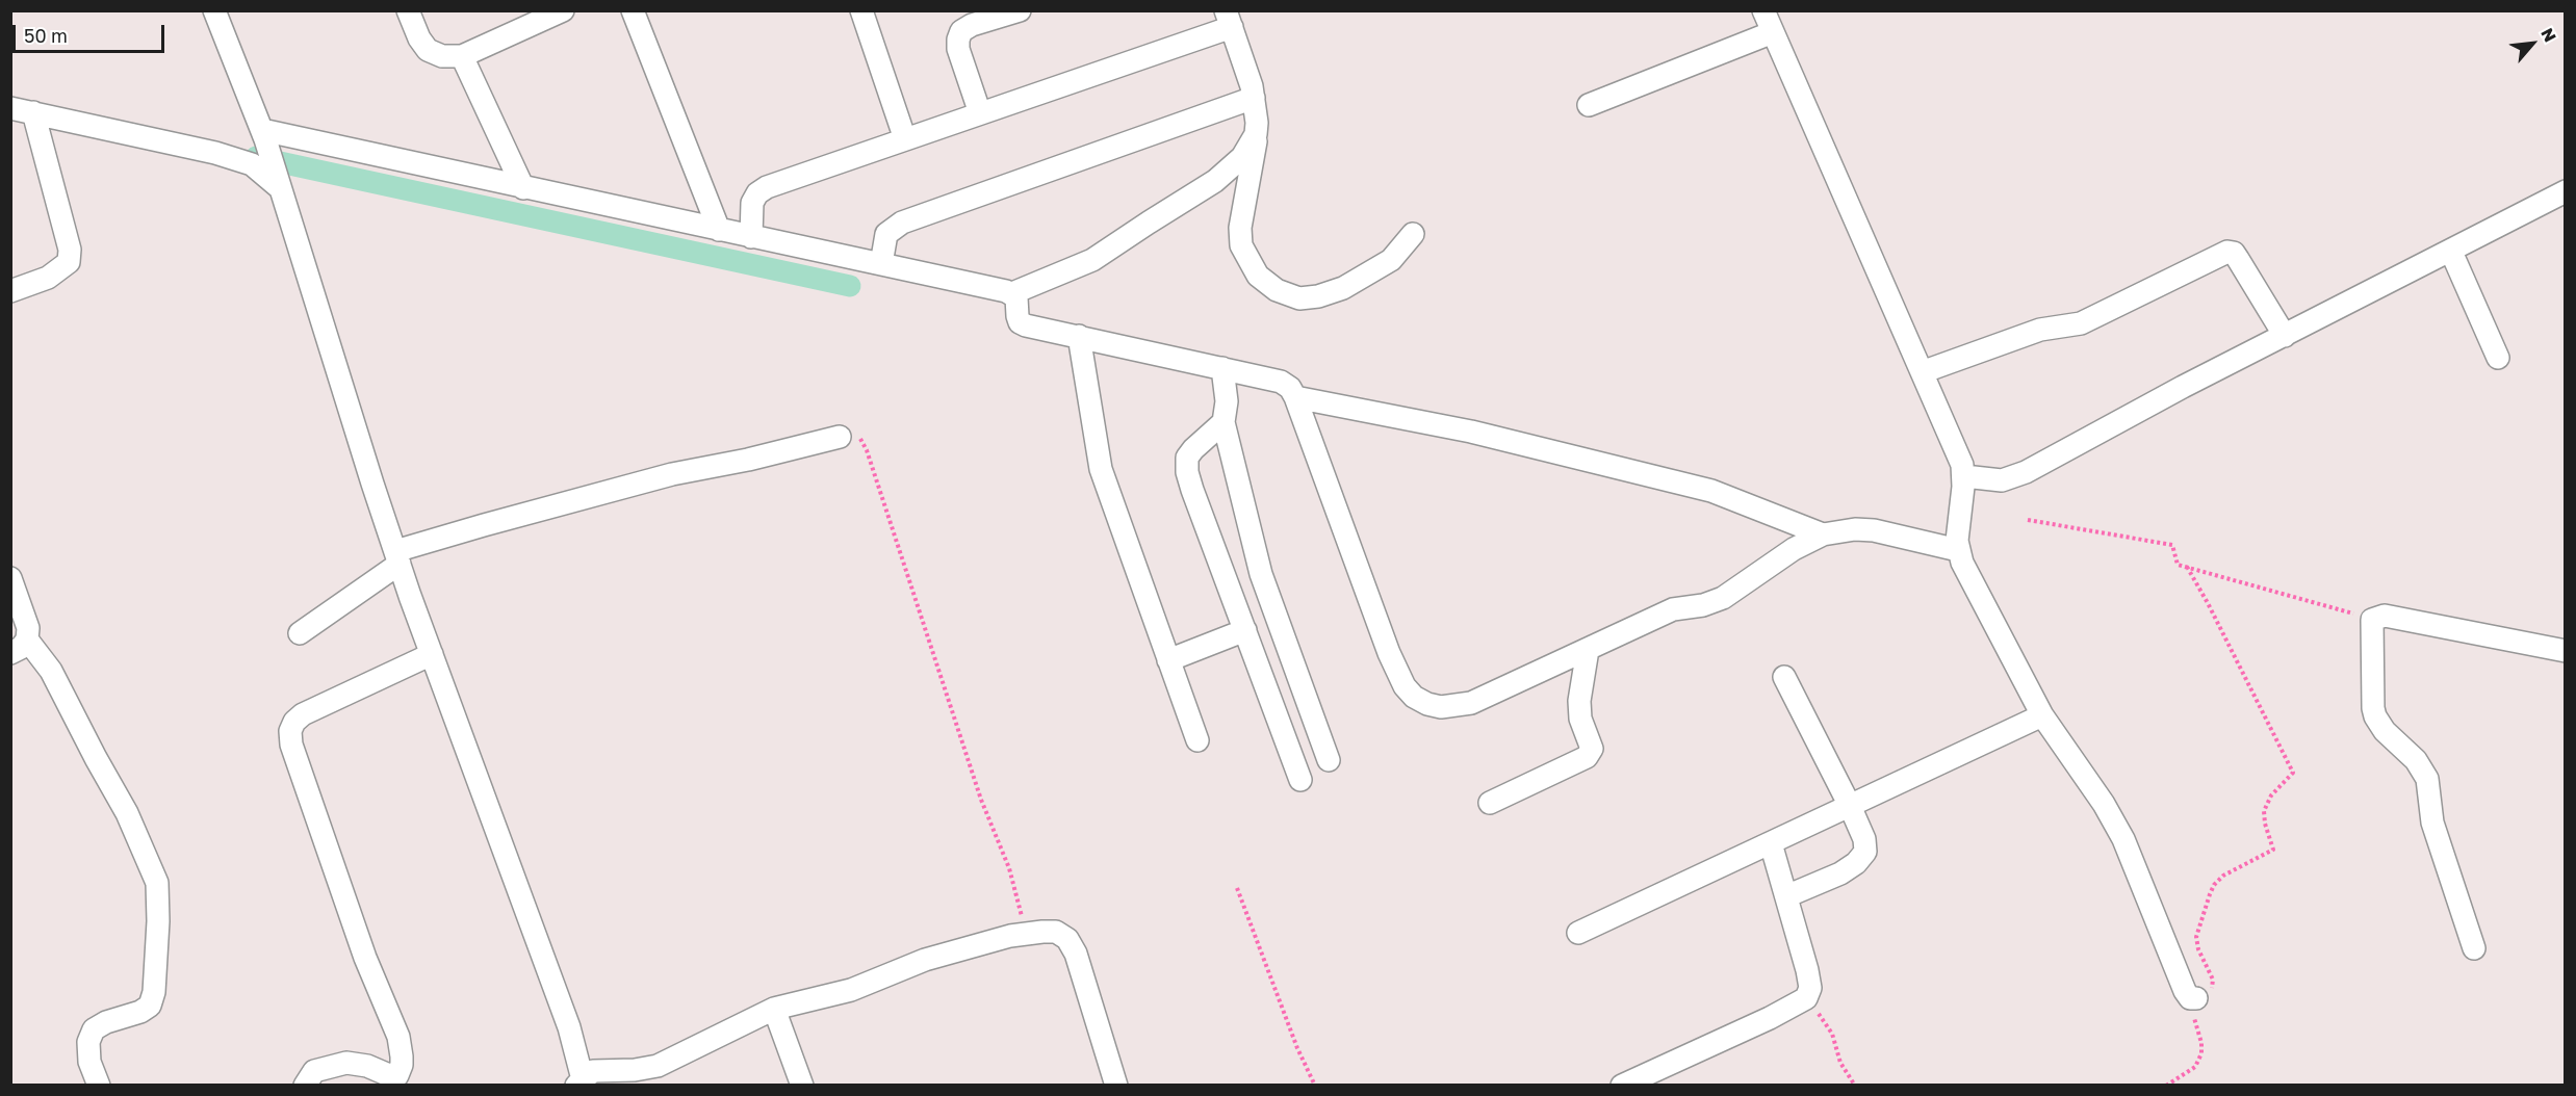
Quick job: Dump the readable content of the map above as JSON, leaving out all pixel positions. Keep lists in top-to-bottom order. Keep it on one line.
{"scale_bar":"50 m","north":"top right"}
